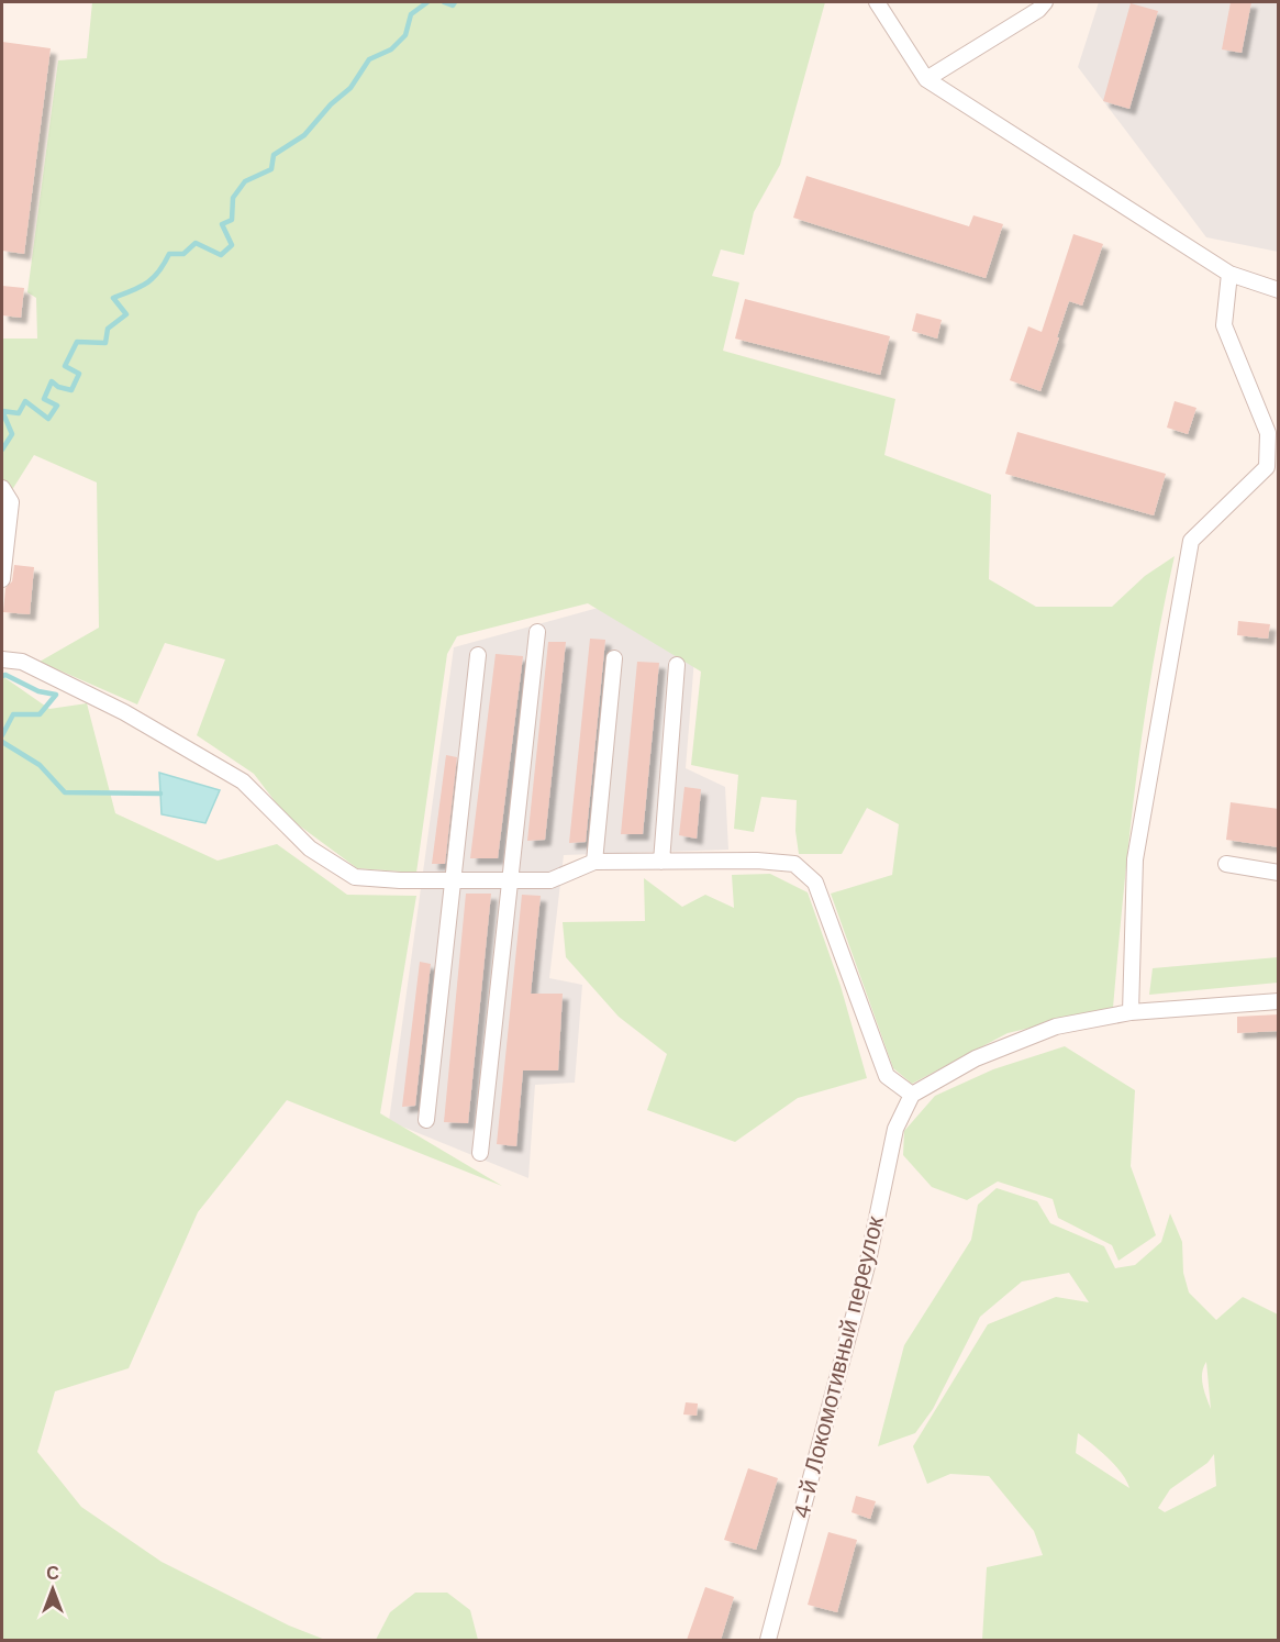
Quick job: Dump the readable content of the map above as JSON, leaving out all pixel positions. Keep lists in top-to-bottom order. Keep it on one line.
{"streets":{"street":["4-й Локомотивный переулок"]},"north":"top"}
